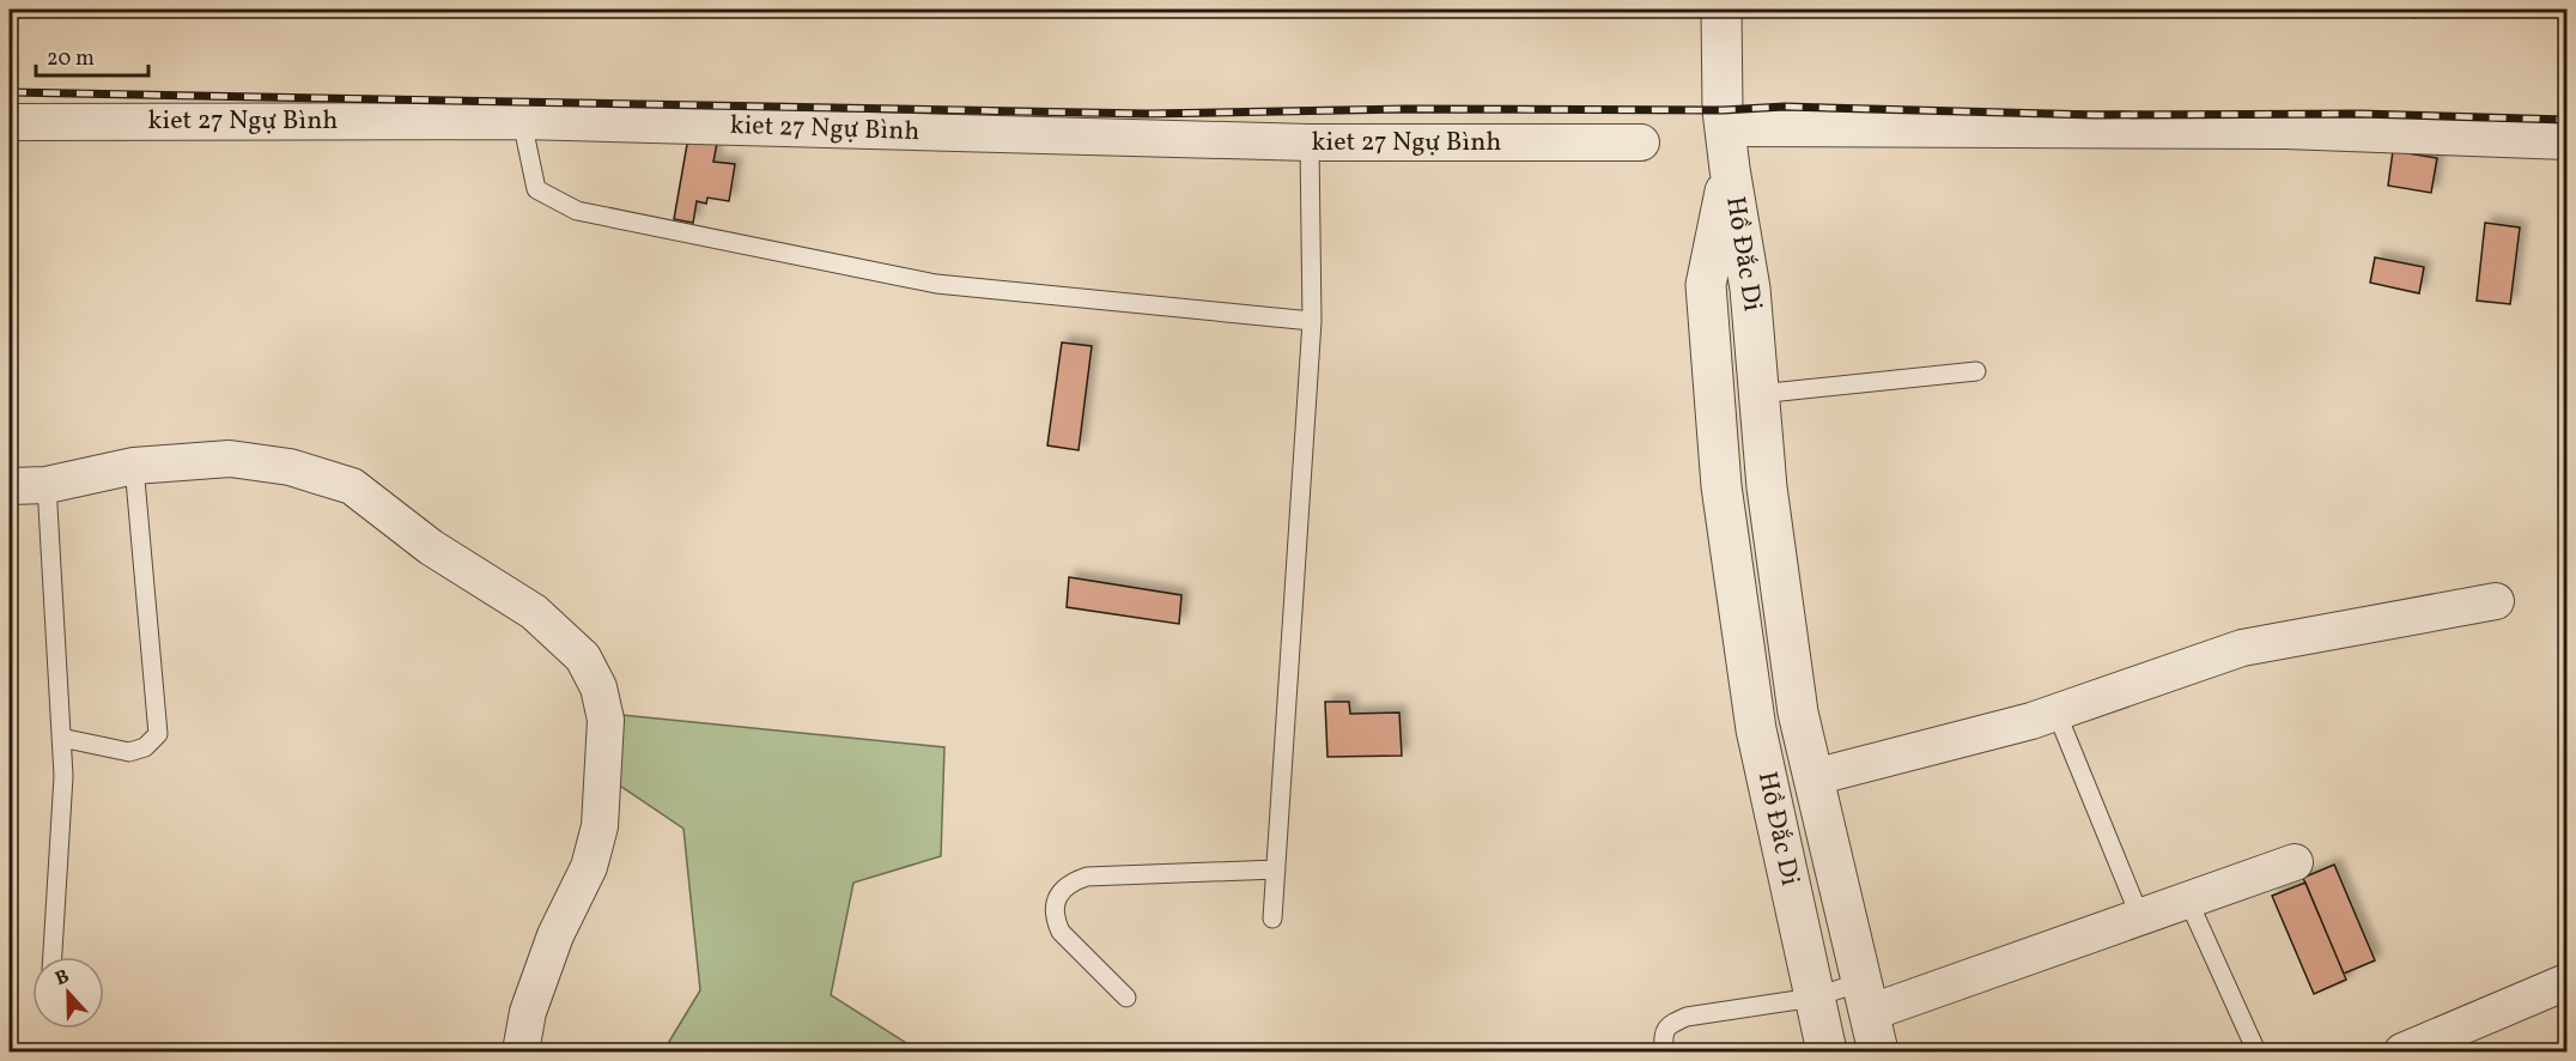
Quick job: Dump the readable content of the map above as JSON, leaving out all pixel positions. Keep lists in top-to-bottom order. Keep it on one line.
{"streets":{"street":["kiet 27 Ngự Bình","Hồ Đắc Di"]},"scale_bar":"20 m","north":"top"}
